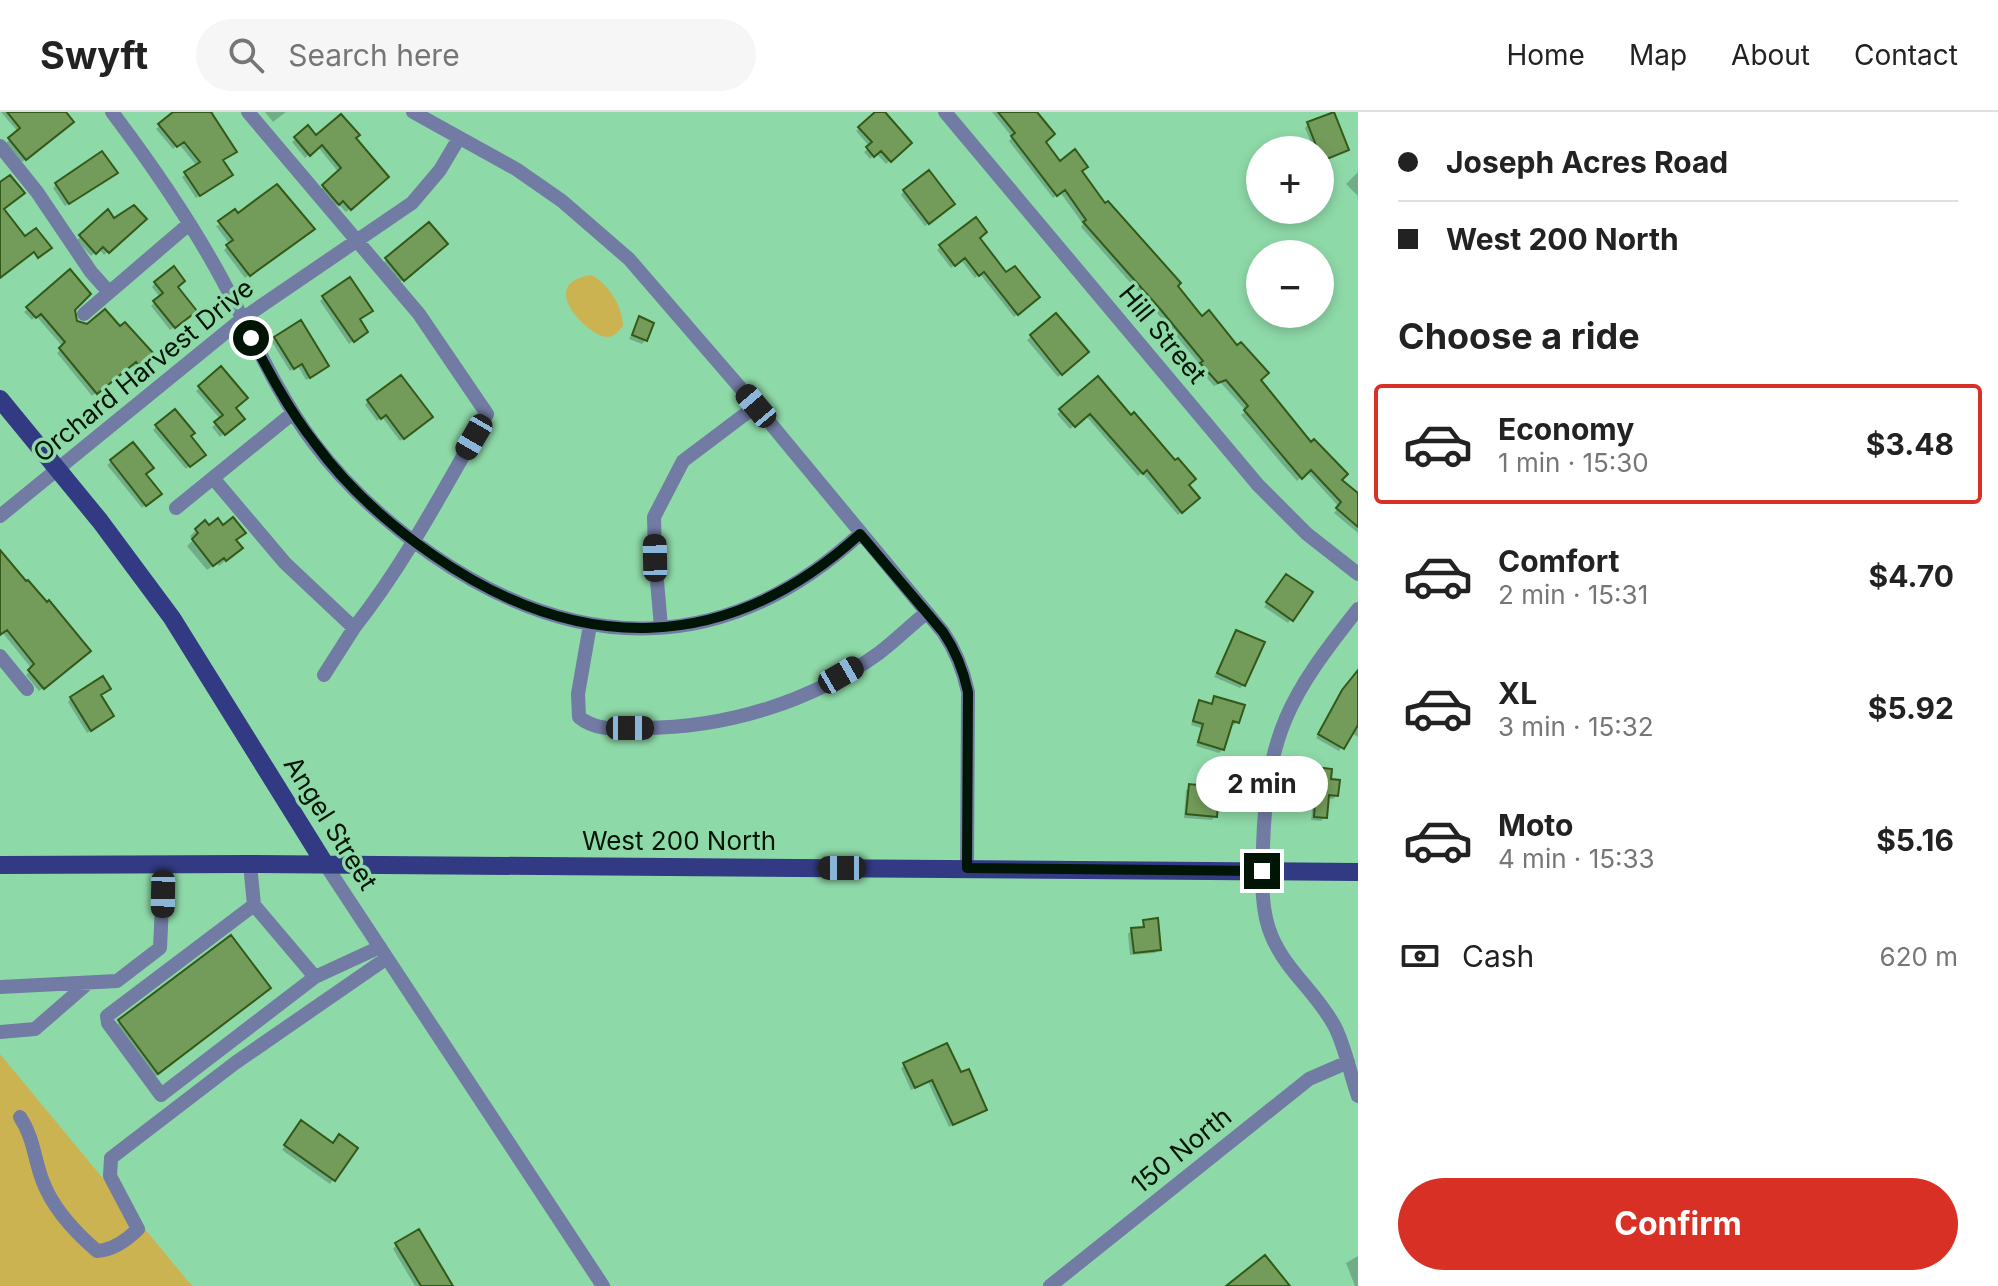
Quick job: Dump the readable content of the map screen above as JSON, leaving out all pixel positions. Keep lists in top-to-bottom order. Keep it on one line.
{"streets":{"main road":["Angel Street","West 200 North"],"street":["Hill Street","Orchard Harvest Drive","150 North"]},"crossings":[["Orchard Harvest Drive","Angel Street"],["Angel Street","West 200 North"]],"page":{"header":"Swyft","search":"Search here","nav":["Home","Map","About","Contact"],"banner":["Joseph Acres Road","West 200 North"],"map_buttons":["+","−"],"heading":"Choose a ride","list":[{"name":"Economy","note":"1 min · 15:30","value":"$3.48"},{"name":"Comfort","note":"2 min · 15:31","value":"$4.70"},{"name":"XL","note":"3 min · 15:32","value":"$5.92"},{"name":"Moto","note":"4 min · 15:33","value":"$5.16"}],"bubble":"2 min","pay":["Cash","620 m"],"buttons":"Confirm"}}
